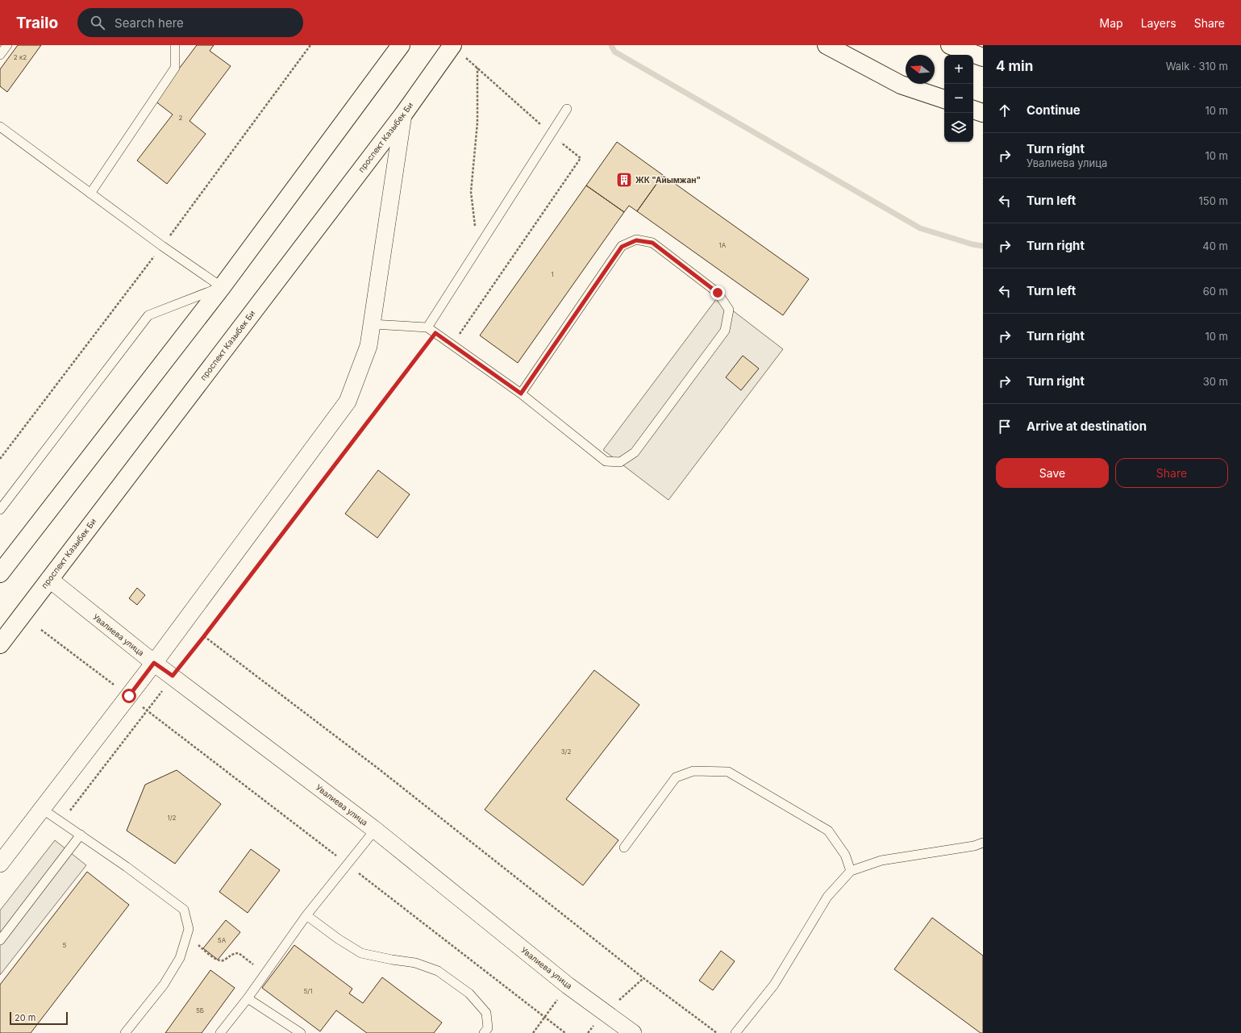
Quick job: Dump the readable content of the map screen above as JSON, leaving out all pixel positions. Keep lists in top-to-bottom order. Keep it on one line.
{"streets":{"street":["проспект Казыбек Би","Увалиева улица"]},"crossings":[["проспект Казыбек Би","Увалиева улица"]],"places":{"building":["ЖК \"Айымжан\""]},"house_numbers":["2 к2","2","1А","1","3/2","1/2","5А","5","5/1","5Б"],"scale_bar":"20 m","north":"left","page":{"header":"Trailo","search":"Search here","nav":["Map","Layers","Share"],"heading":["4 min","Walk · 310 m"],"map_buttons":["+","−"],"list":[["Continue","10 m"],["Turn right","Увалиева улица","10 m"],["Turn left","150 m"],["Turn right","40 m"],["Turn left","60 m"],["Turn right","10 m"],["Turn right","30 m"],"Arrive at destination"],"buttons":["Save","Share"],"scale":"20 m"}}
